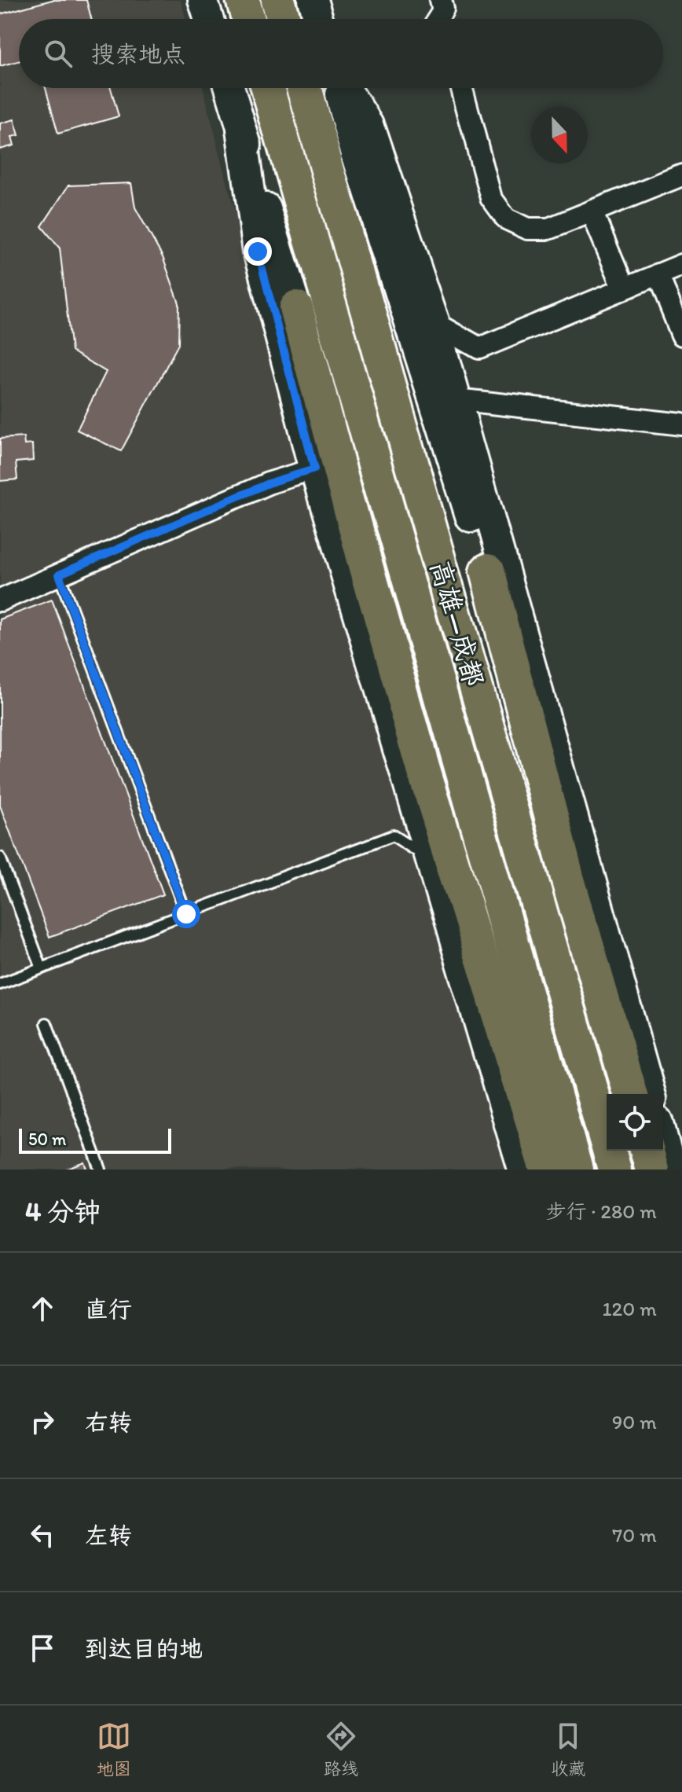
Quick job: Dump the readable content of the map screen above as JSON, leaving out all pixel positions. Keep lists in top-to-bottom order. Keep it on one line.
{"streets":{"highway":["高雄—成都"]},"scale_bar":"50 m","north":"bottom","page":{"search":"搜索地点","scale":"50 m","heading":["4 分钟","步行 · 280 m"],"list":[["直行","120 m"],["右转","90 m"],["左转","70 m"],"到达目的地"],"nav":["地图","路线","收藏"]}}
